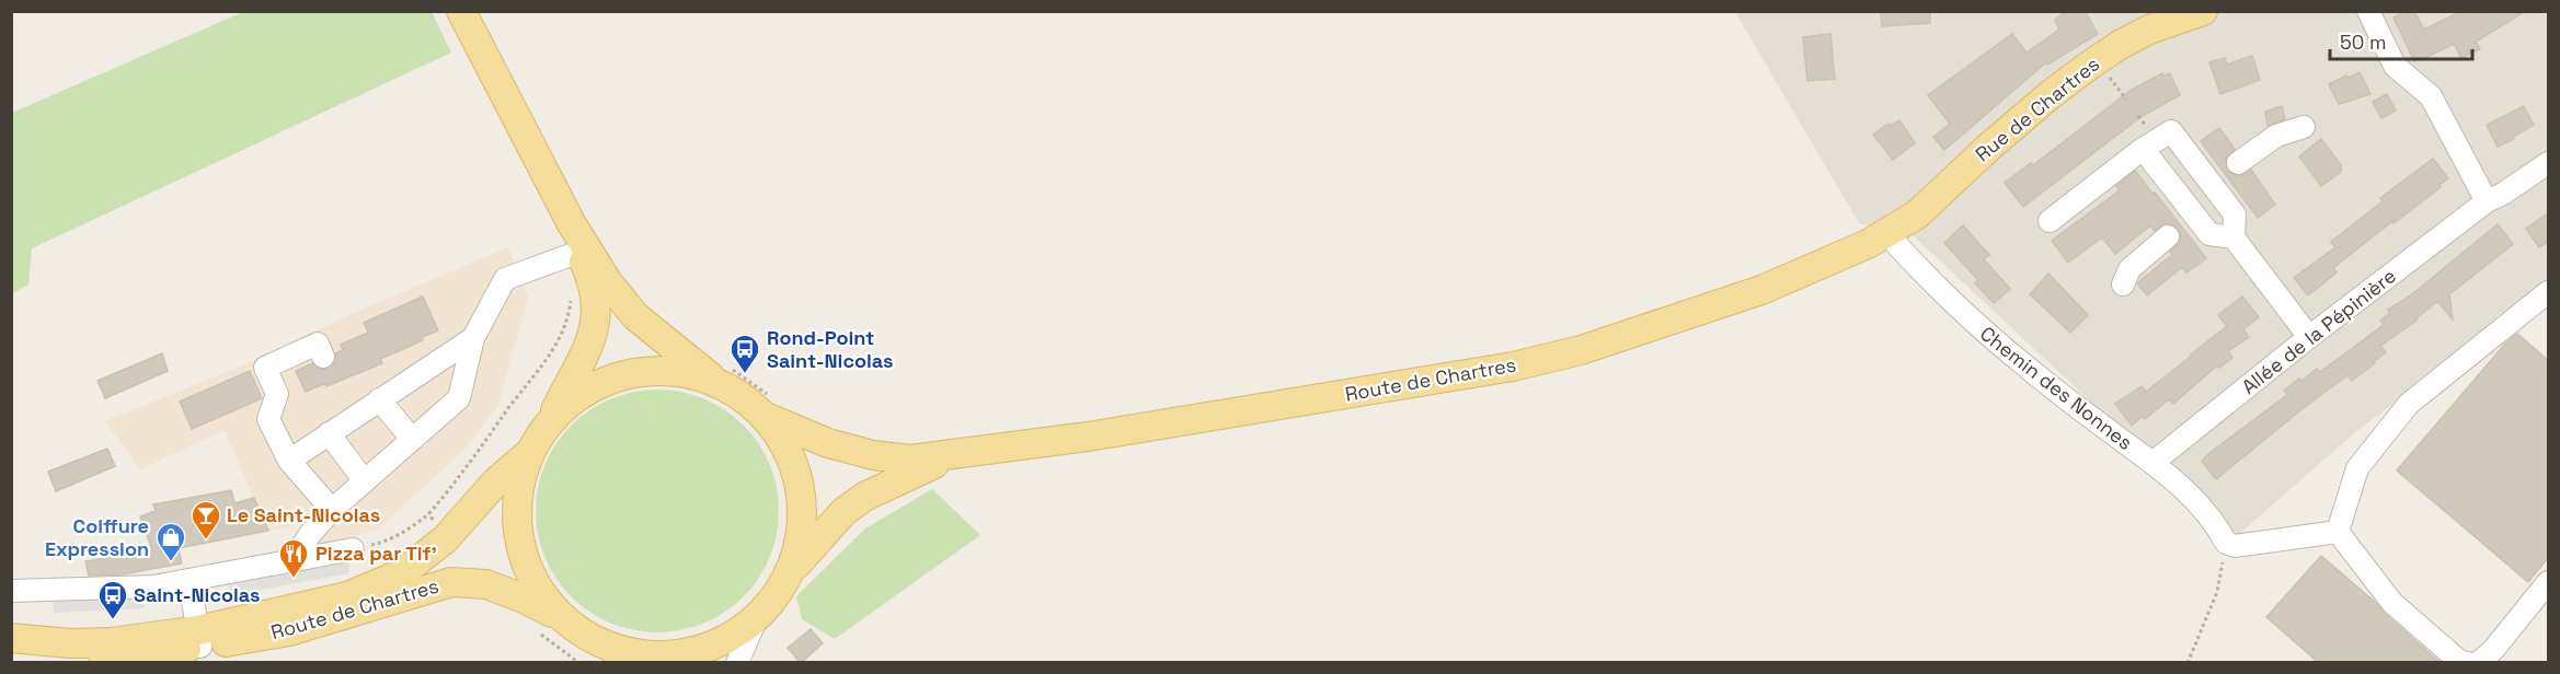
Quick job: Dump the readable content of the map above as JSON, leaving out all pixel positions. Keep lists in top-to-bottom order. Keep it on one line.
{"streets":{"main road":["Rue de Chartres","Route de Chartres"],"street":["Allée de la Pépinière","Chemin des Nonnes"]},"crossings":[["Rue de Chartres","Route de Chartres"],["Rue de Chartres","Chemin des Nonnes"],["Allée de la Pépinière","Chemin des Nonnes"],["Route de Chartres","Chemin des Nonnes"]],"places":{"bus stop":["Rond-Point Saint-Nicolas","Saint-Nicolas"],"bar":["Le Saint-Nicolas"],"shop":["Coiffure Expression"],"restaurant":["Pizza par Tif'"]},"scale_bar":"50 m"}
